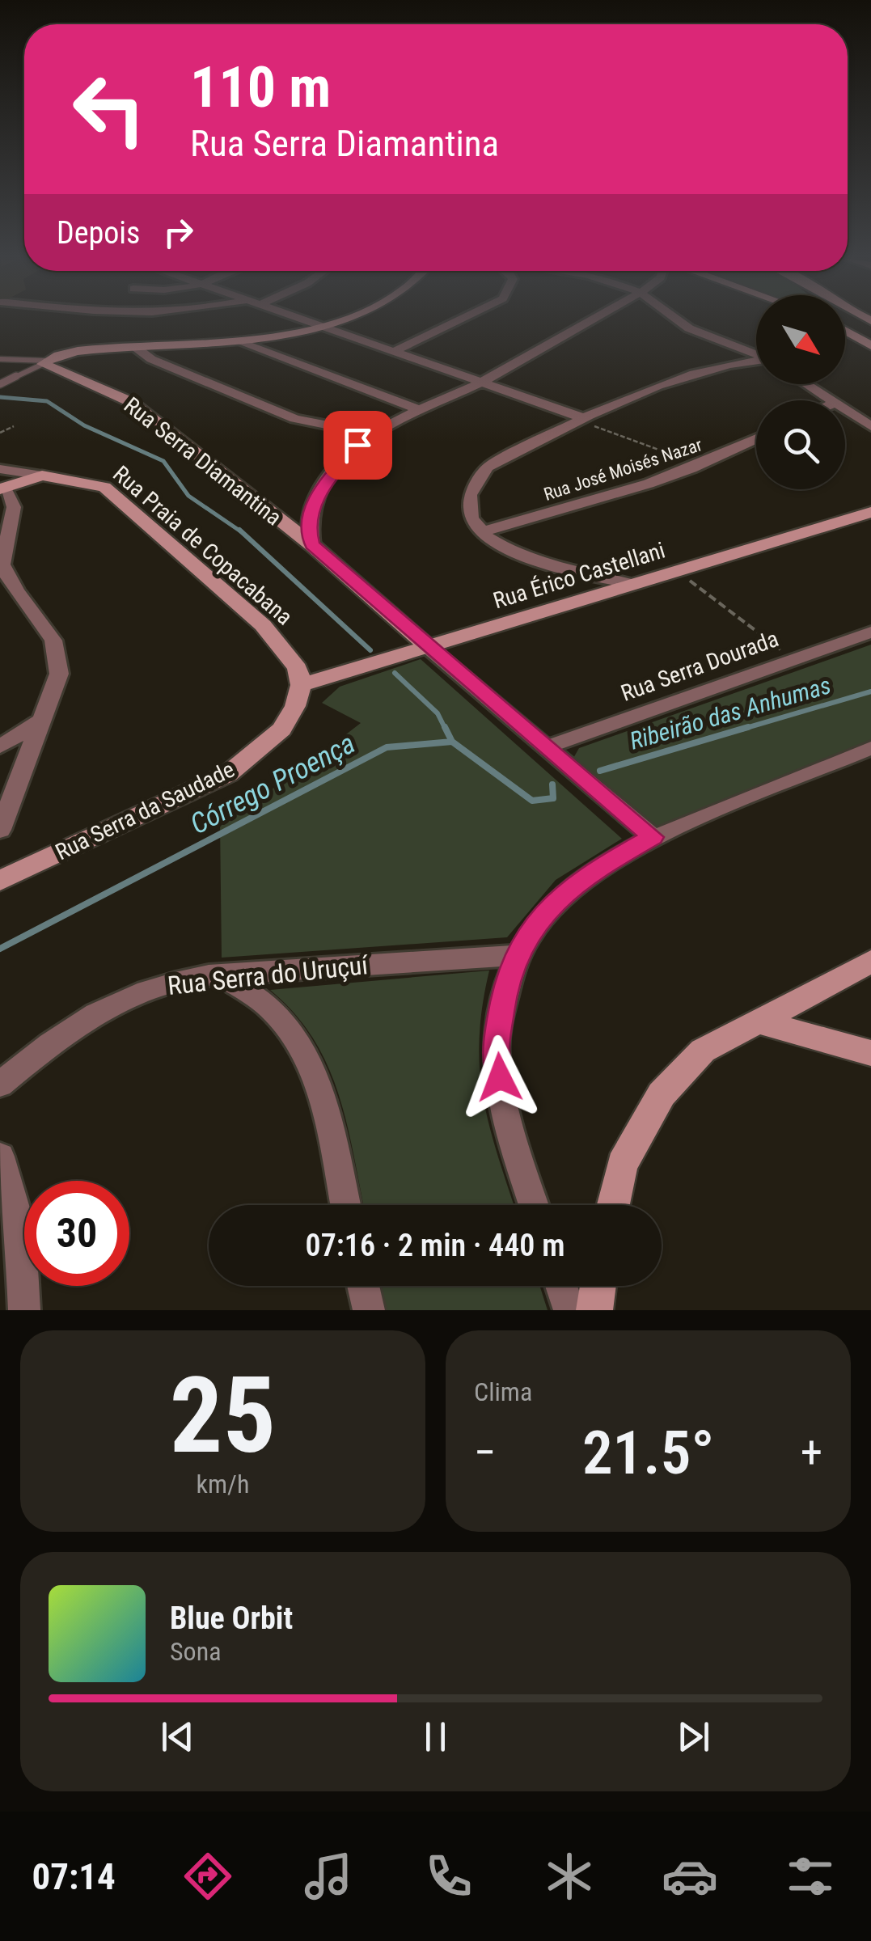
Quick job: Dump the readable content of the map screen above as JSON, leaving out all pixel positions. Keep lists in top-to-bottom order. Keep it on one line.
{"streets":{"street":["Rua Serra Diamantina","Rua José Moisés Nazar","Rua Praia de Copacabana","Rua Érico Castellani","Rua Serra Dourada","Rua Serra da Saudade","Rua Serra do Uruçuí"]},"crossings":[["Rua Serra Diamantina","Rua Érico Castellani"],["Rua Serra Diamantina","Rua Serra Dourada"],["Rua Praia de Copacabana","Rua Érico Castellani"],["Rua Praia de Copacabana","Rua Serra da Saudade"],["Rua Érico Castellani","Rua Serra da Saudade"]],"water":["Ribeirão das Anhumas","Córrego Proença"],"north":"bottom right","page":{"turn":["110 m","Rua Serra Diamantina"],"then":"Depois","limit":"30","trip":"07:16 · 2 min · 440 m","tile":[["25","km/h"],"Clima"],"heat":["−","21.5°","+"],"song":["Blue Orbit","Sona"],"tabs":"07:14"}}
